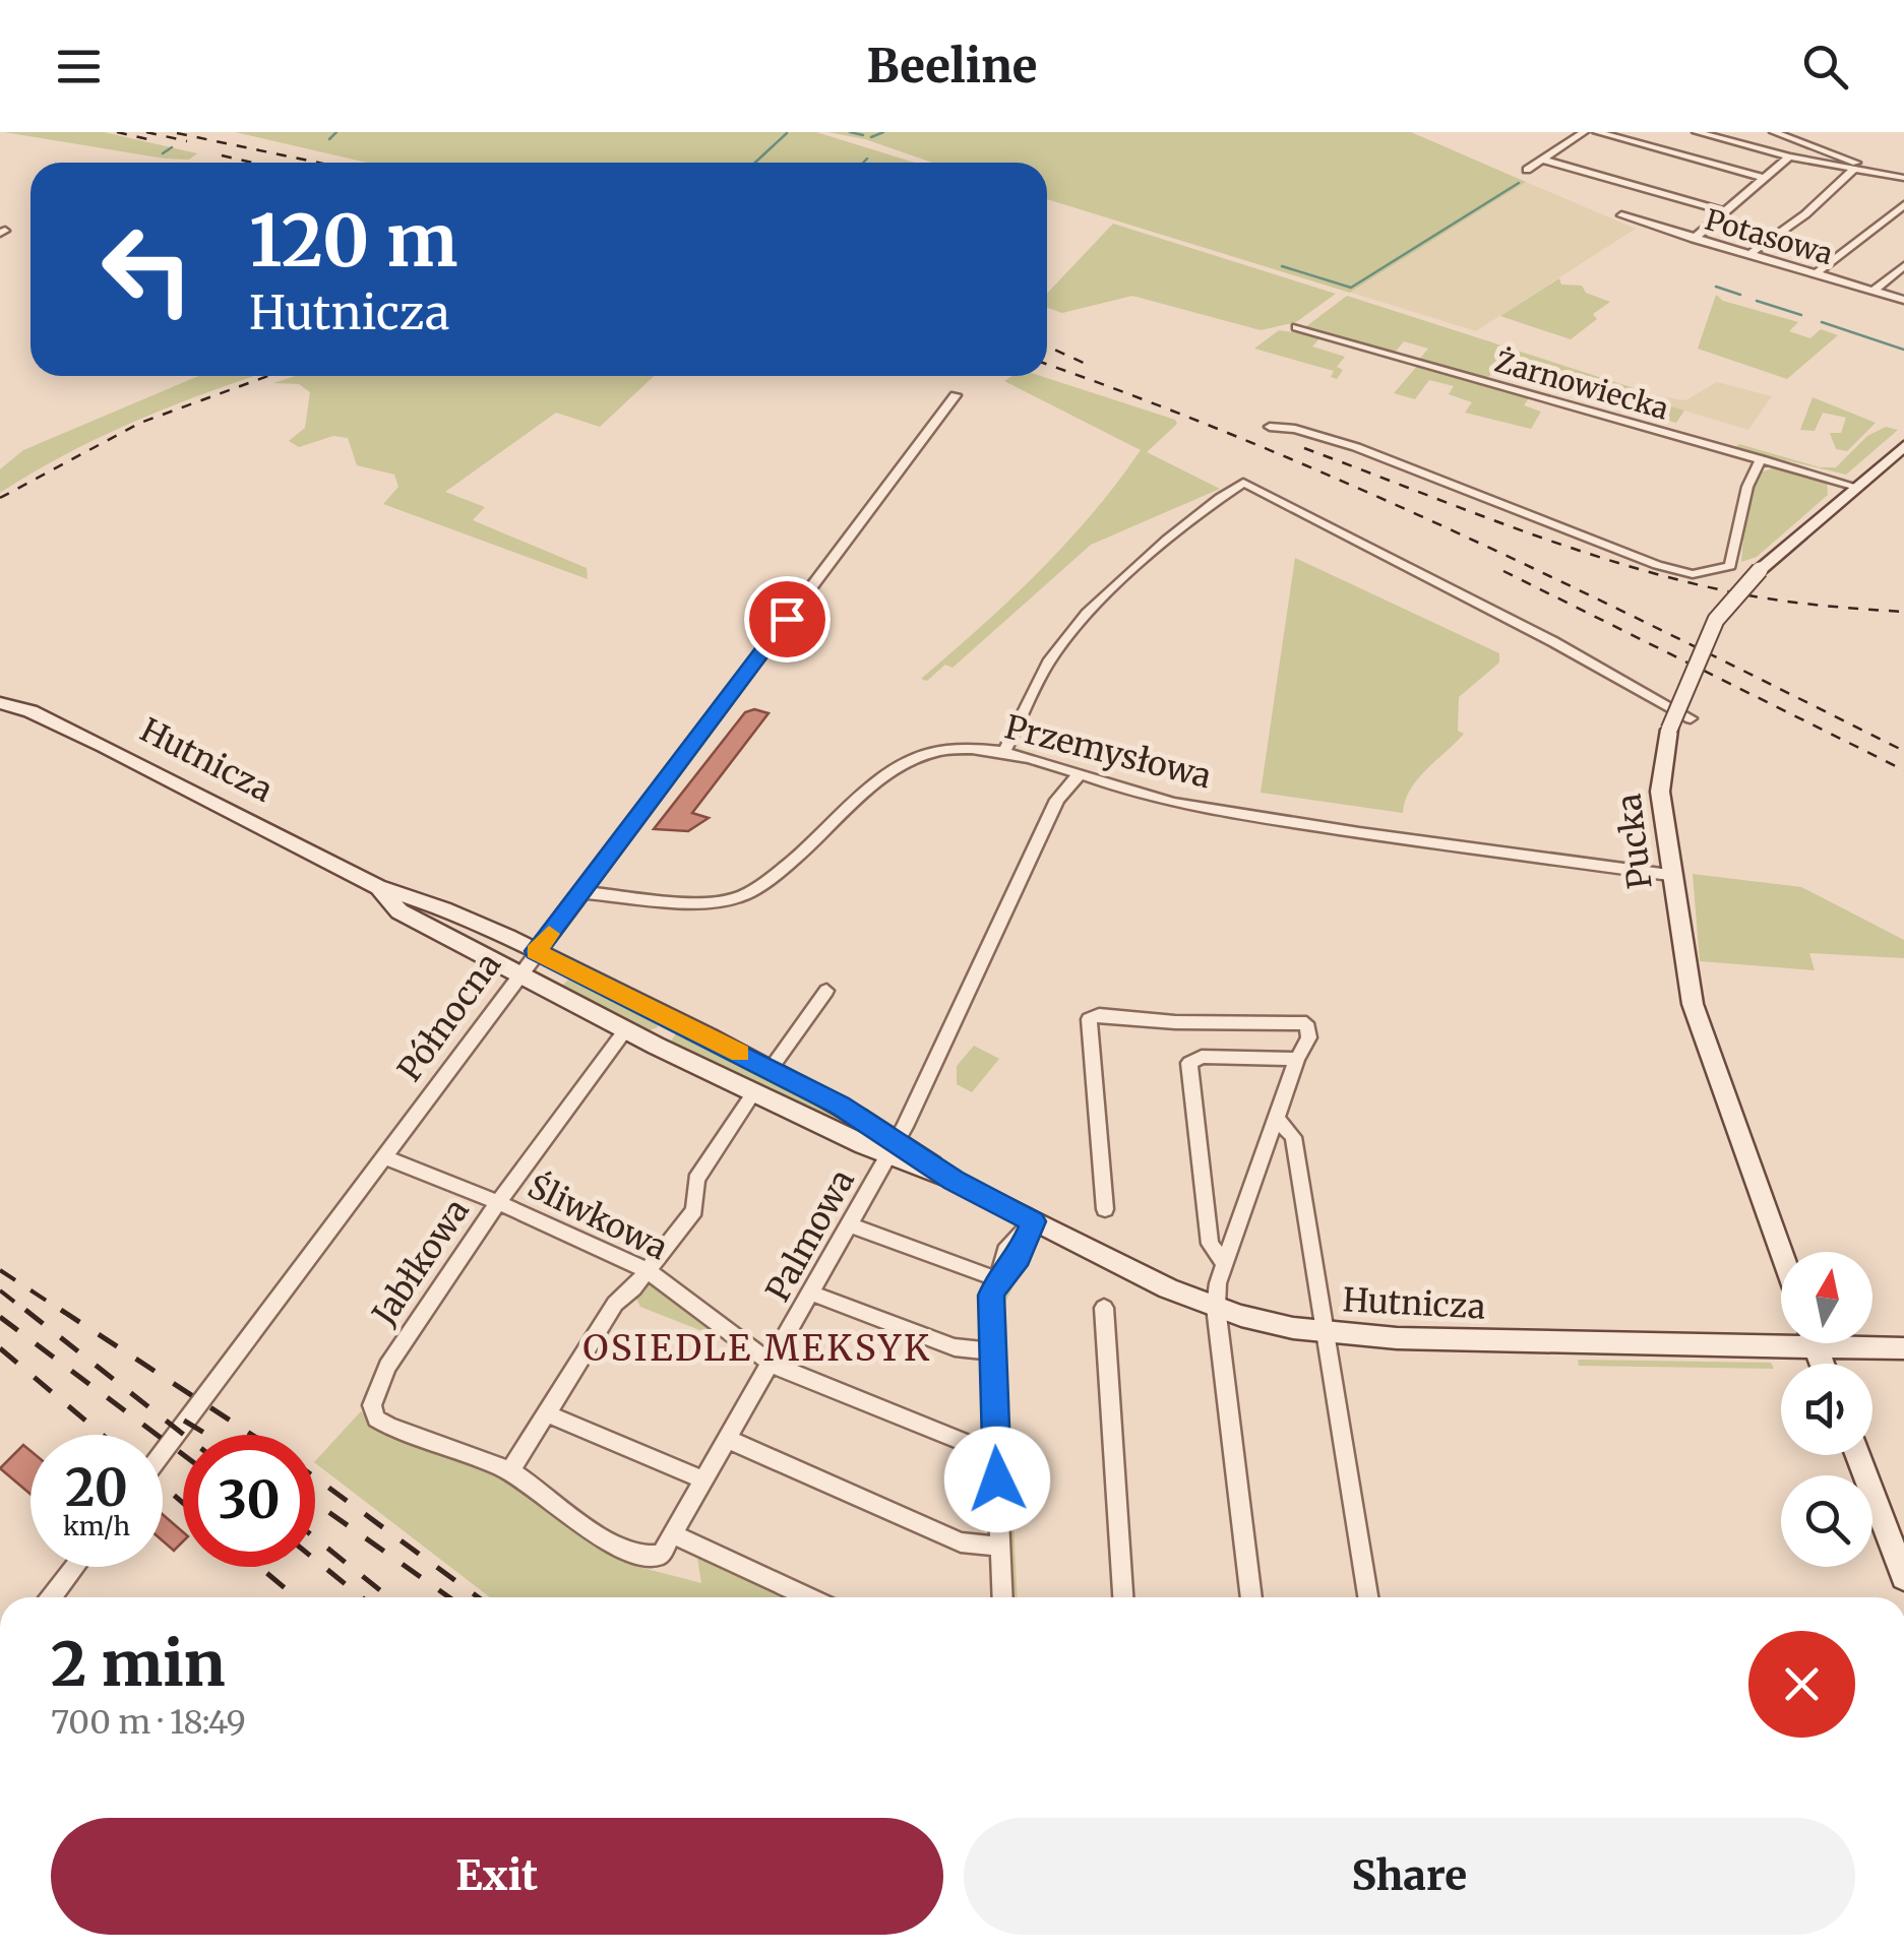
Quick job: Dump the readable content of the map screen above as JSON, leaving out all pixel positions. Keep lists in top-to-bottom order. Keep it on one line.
{"streets":{"main road":["Hutnicza","Pucka"],"street":["Potasowa","Żarnowiecka","Przemysłowa","Północna","Śliwkowa","Palmowa","Jabłkowa"]},"crossings":[["Żarnowiecka","Pucka"],["Przemysłowa","Pucka"],["Przemysłowa","Północna"],["Przemysłowa","Palmowa"],["Hutnicza","Północna"],["Hutnicza","Palmowa"],["Hutnicza","Jabłkowa"],["Północna","Śliwkowa"],["Śliwkowa","Palmowa"],["Śliwkowa","Jabłkowa"],["Palmowa","Jabłkowa"]],"districts":["OSIEDLE MEKSYK"],"north":"top","page":{"header":"Beeline","turn":["120 m","Hutnicza"],"speed":"20 km/h","limit":"30","heading":["2 min","700 m · 18:49"],"buttons":["Exit","Share"]}}
